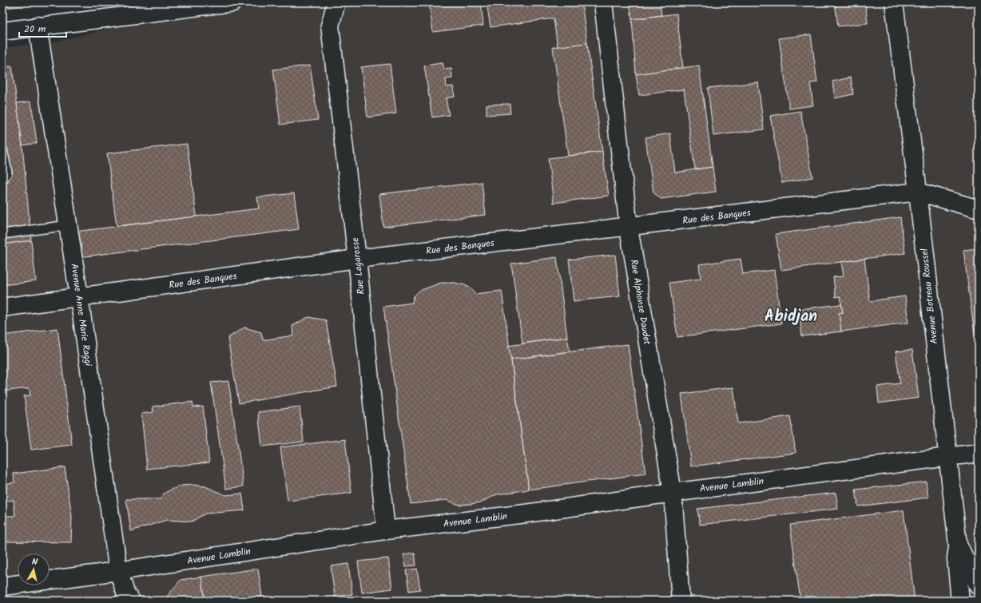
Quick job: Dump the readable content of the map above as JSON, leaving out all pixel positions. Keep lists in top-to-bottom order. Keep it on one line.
{"streets":{"street":["Rue des Banques","Rue Lagarosse","Avenue Botreau Roussel","Rue Alphonse Daudet","Avenue Anne Marie Raggi","Avenue Lamblin"]},"crossings":[["Rue des Banques","Rue Lagarosse"],["Rue des Banques","Avenue Botreau Roussel"],["Rue des Banques","Rue Alphonse Daudet"],["Rue des Banques","Avenue Anne Marie Raggi"],["Rue Lagarosse","Avenue Lamblin"],["Avenue Botreau Roussel","Avenue Lamblin"],["Rue Alphonse Daudet","Avenue Lamblin"],["Avenue Anne Marie Raggi","Avenue Lamblin"]],"districts":["Abidjan"],"scale_bar":"20 m","north":"top"}
